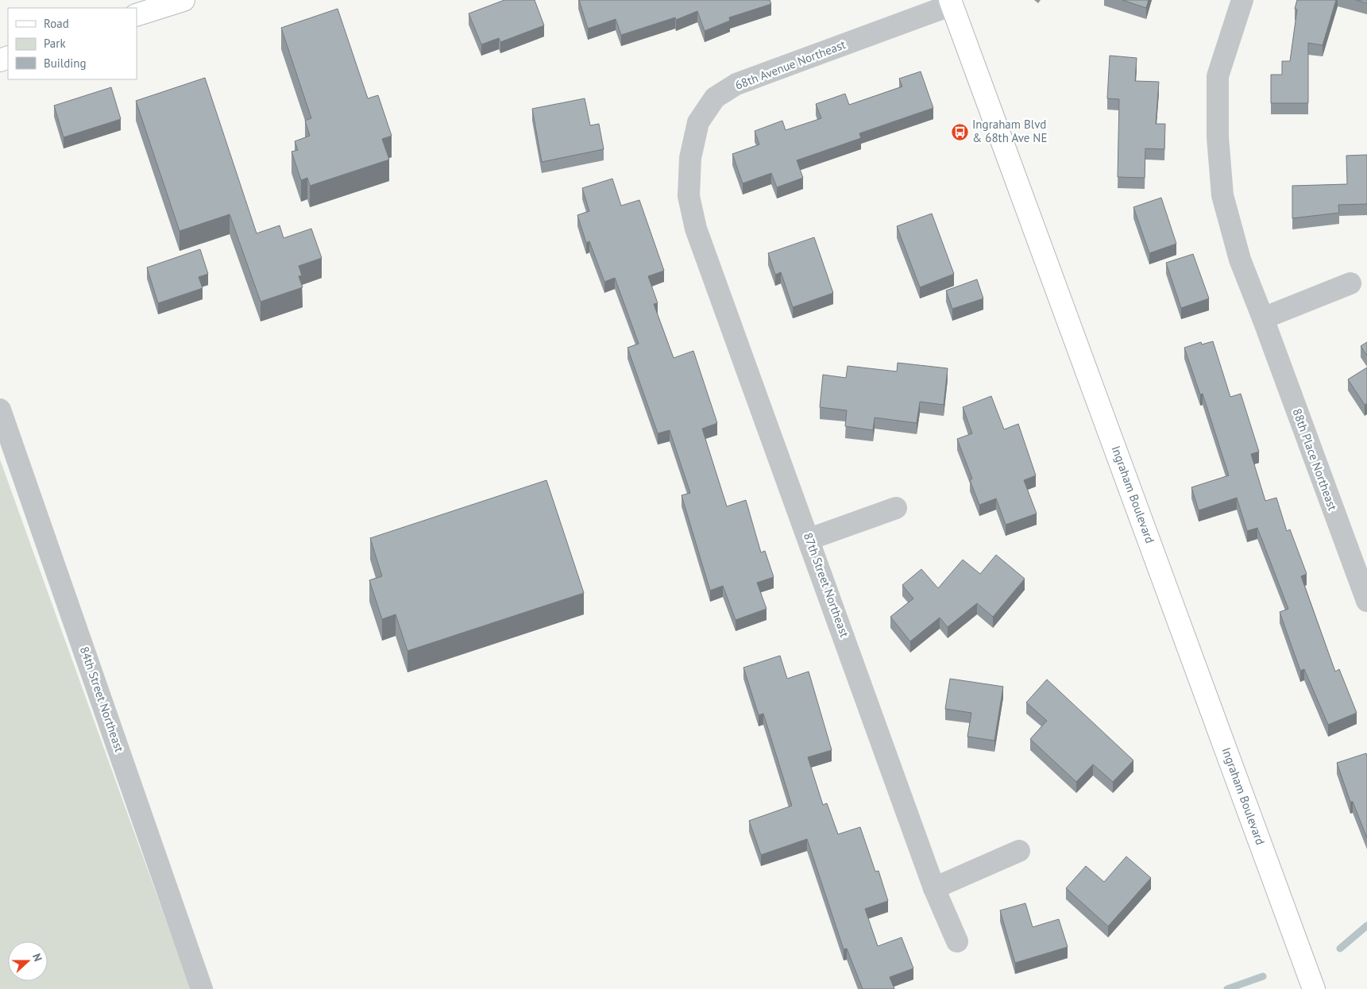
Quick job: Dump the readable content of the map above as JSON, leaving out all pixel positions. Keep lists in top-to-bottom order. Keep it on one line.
{"streets":{"main road":["Ingraham Boulevard"],"street":["68th Avenue Northeast","88th Place Northeast","87th Street Northeast","84th Street Northeast"]},"crossings":[["68th Avenue Northeast","Ingraham Boulevard"],["68th Avenue Northeast","87th Street Northeast"]],"places":{"bus stop":["Ingraham Blvd & 68th Ave NE"]},"legend":["Road","Park","Building"],"north":"right"}
